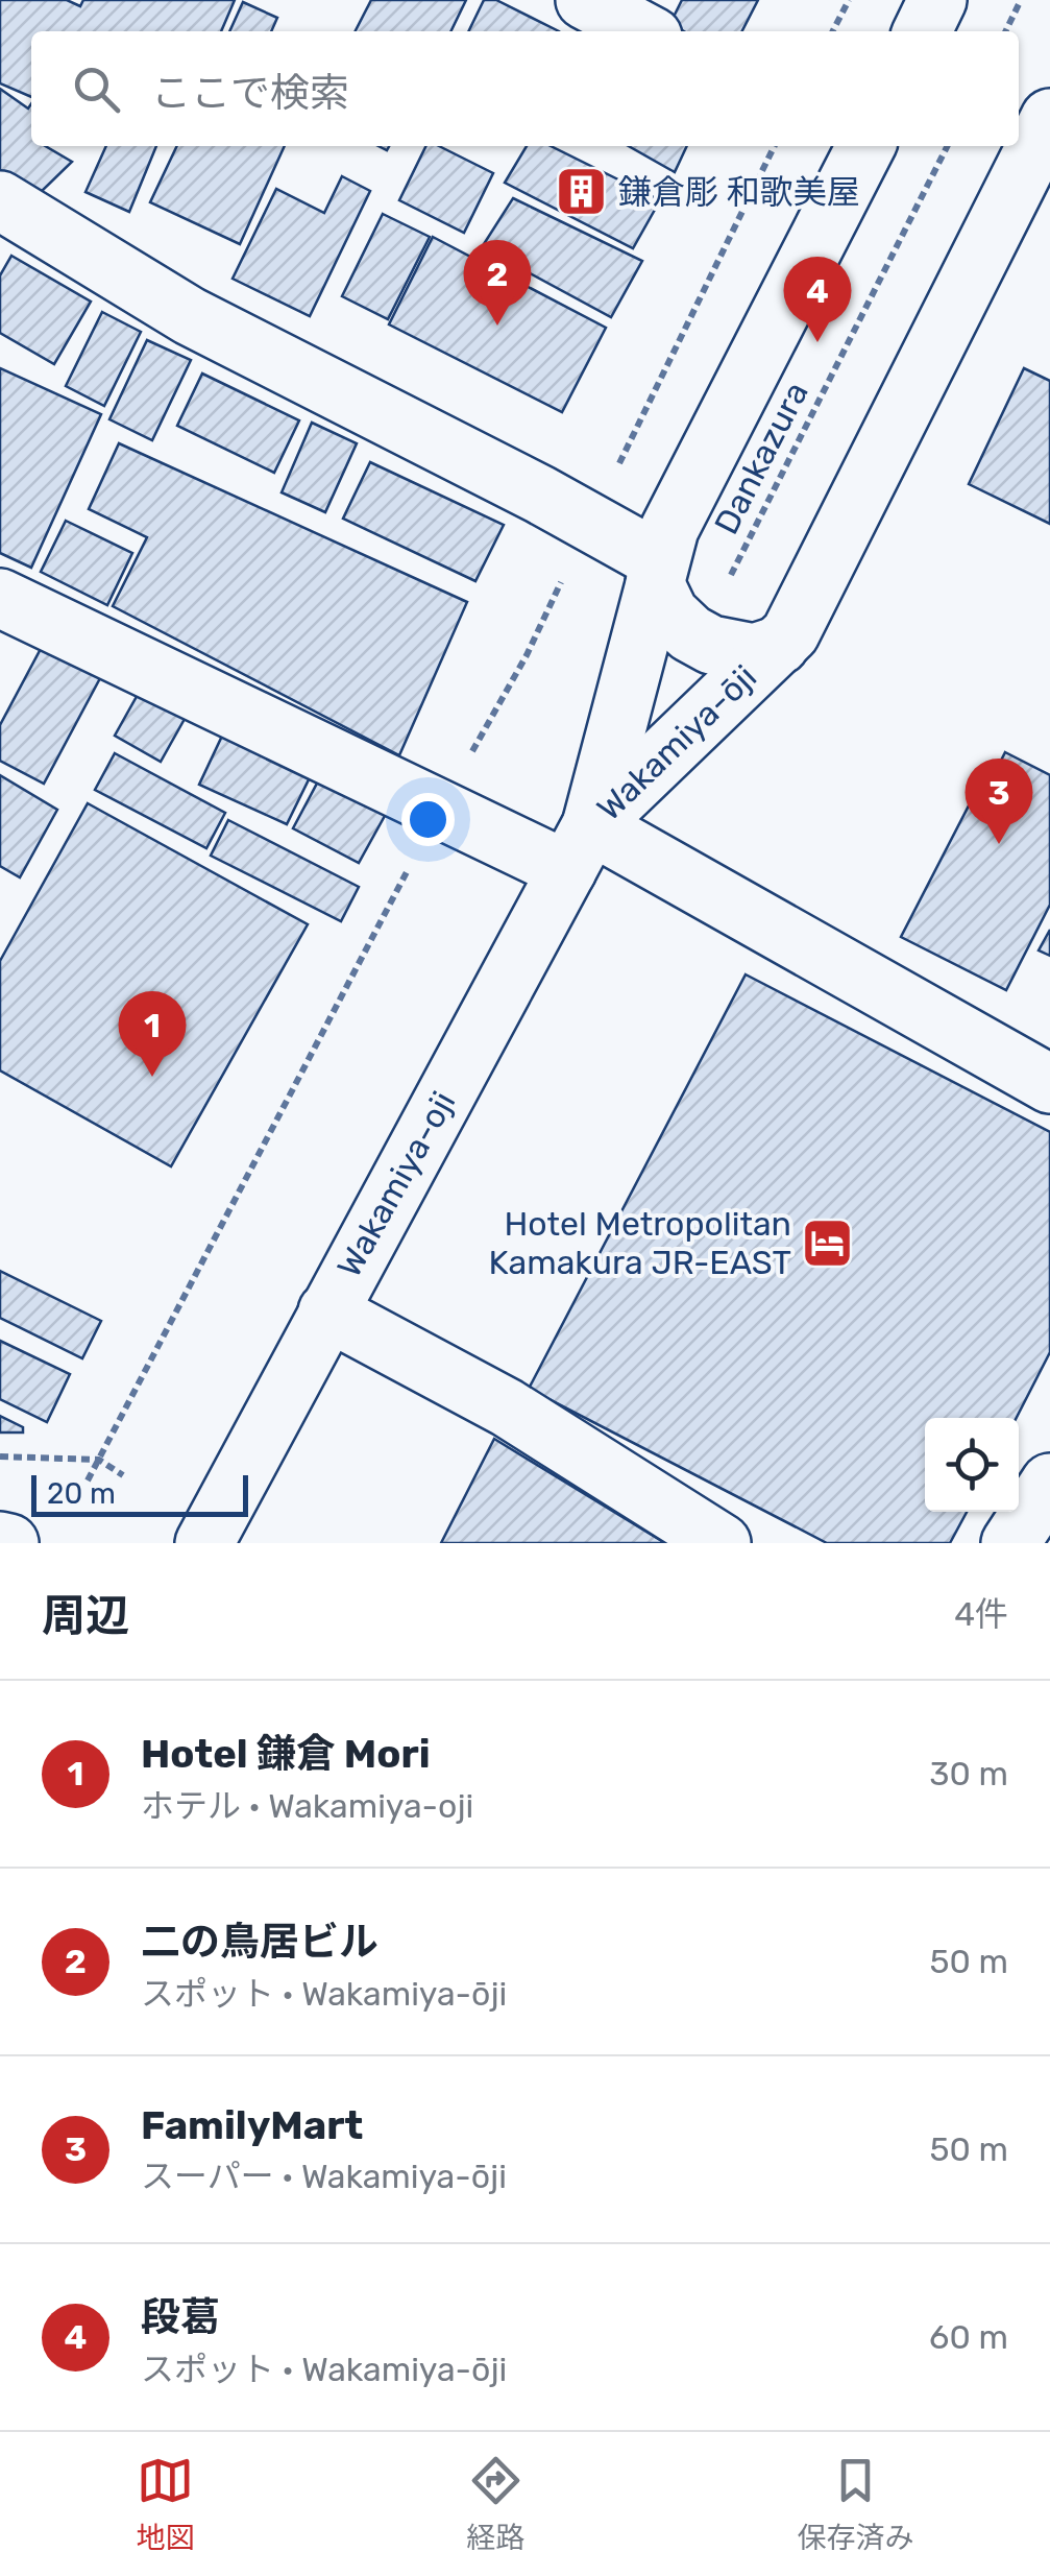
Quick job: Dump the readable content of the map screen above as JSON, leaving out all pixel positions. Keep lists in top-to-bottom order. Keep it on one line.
{"streets":{"main road":["Wakamiya-ōji","Wakamiya-oji"],"path":["Dankazura"]},"crossings":[["Wakamiya-ōji","Wakamiya-oji"]],"places":{"building":["鎌倉彫 和歌美屋"],"hotel":["Hotel Metropolitan Kamakura JR-EAST"]},"scale_bar":"20 m","page":{"search":"ここで検索","pins":["2","4","3","1"],"scale":"20 m","heading":["周辺","4件"],"list":[{"mark":"1","name":"Hotel 鎌倉 Mori","note":"ホテル · Wakamiya-oji","value":"30 m"},{"mark":"2","name":"二の鳥居ビル","note":"スポット · Wakamiya-ōji","value":"50 m"},{"mark":"3","name":"FamilyMart","note":"スーパー · Wakamiya-ōji","value":"50 m"},{"mark":"4","name":"段葛","note":"スポット · Wakamiya-ōji","value":"60 m"}],"nav":["地図","経路","保存済み"]}}
